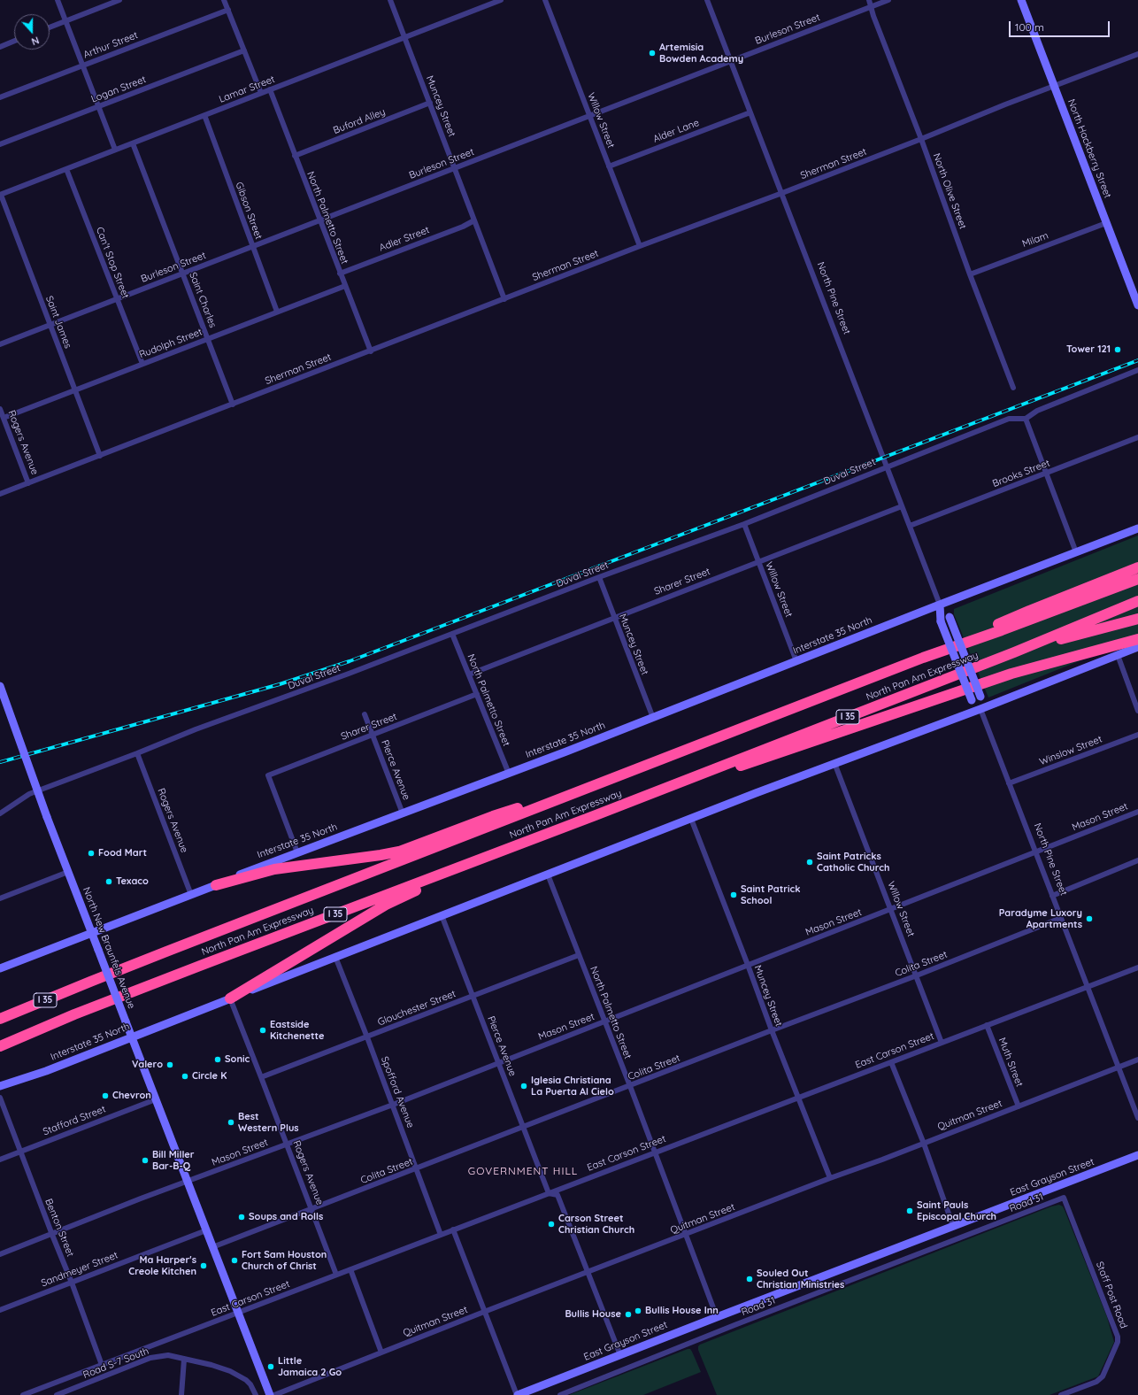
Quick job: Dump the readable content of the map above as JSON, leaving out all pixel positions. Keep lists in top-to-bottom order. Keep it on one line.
{"streets":{"highway":["North Pan Am Expressway","I 35"],"main road":["North Hackberry Street","North Pine Street","Interstate 35 North","North New Braunfels Avenue","East Grayson Street"],"street":["Burleson Street","Arthur Street","Logan Street","Lamar Street","Muncey Street","Willow Street","Buford Alley","Alder Lane","Sherman Street","North Olive Street","Gibson Street","North Palmetto Street","Adler Street","Milam","Can't Stop Street","Saint Charles","Saint James","Rudolph Street","Rogers Avenue","Duval Street","Brooks Street","Sharer Street","Winslow Street","Pierce Avenue","Mason Street","Colita Street","Glouchester Street","East Carson Street","Muth Street","Spofford Avenue","Quitman Street","Stafford Street","Road 31","Benton Street","Sandmeyer Street","Staff Post Road","Road S-7 South"]},"crossings":[["Burleson Street","Muncey Street"],["Burleson Street","Willow Street"],["Burleson Street","North Olive Street"],["Burleson Street","Gibson Street"],["Burleson Street","North Palmetto Street"],["Burleson Street","Can't Stop Street"],["Burleson Street","North Pine Street"],["Burleson Street","Saint Charles"],["Burleson Street","Saint James"],["Lamar Street","Muncey Street"],["Lamar Street","Gibson Street"],["Lamar Street","North Palmetto Street"],["Lamar Street","Can't Stop Street"],["Lamar Street","Saint Charles"],["Lamar Street","Saint James"],["Muncey Street","Buford Alley"],["Muncey Street","Sherman Street"],["Muncey Street","Adler Street"],["Muncey Street","Duval Street"],["Muncey Street","Sharer Street"],["Muncey Street","Interstate 35 North"],["Muncey Street","Mason Street"],["Muncey Street","Colita Street"],["Muncey Street","East Carson Street"],["Muncey Street","Quitman Street"],["Willow Street","Alder Lane"],["Willow Street","Sherman Street"],["Willow Street","Duval Street"],["Willow Street","Sharer Street"],["Willow Street","Interstate 35 North"],["Willow Street","Mason Street"],["Willow Street","Colita Street"],["Willow Street","East Carson Street"],["Buford Alley","North Palmetto Street"],["Alder Lane","North Pine Street"],["North Hackberry Street","Sherman Street"],["North Hackberry Street","Milam"],["Sherman Street","North Olive Street"],["Sherman Street","North Palmetto Street"],["Sherman Street","North Pine Street"],["Sherman Street","Saint Charles"],["Sherman Street","Saint James"],["Sherman Street","Rogers Avenue"],["North Olive Street","Milam"],["Gibson Street","Rudolph Street"],["North Palmetto Street","Adler Street"],["North Palmetto Street","Rudolph Street"],["North Palmetto Street","Duval Street"],["North Palmetto Street","Sharer Street"],["North Palmetto Street","Interstate 35 North"],["North Palmetto Street","Mason Street"],["North Palmetto Street","Colita Street"],["North Palmetto Street","Glouchester Street"],["North Palmetto Street","East Carson Street"],["North Palmetto Street","Quitman Street"],["North Palmetto Street","East Grayson Street"],["Can't Stop Street","Rudolph Street"],["North Pine Street","Duval Street"],["North Pine Street","Brooks Street"],["North Pine Street","Sharer Street"],["North Pine Street","Interstate 35 North"],["North Pine Street","Winslow Street"],["North Pine Street","Mason Street"],["North Pine Street","Colita Street"],["North Pine Street","East Carson Street"],["North Pine Street","Quitman Street"],["Saint Charles","Rudolph Street"],["Saint James","Rudolph Street"],["Rudolph Street","Rogers Avenue"],["Rogers Avenue","Duval Street"],["Rogers Avenue","Interstate 35 North"],["Rogers Avenue","Mason Street"],["Rogers Avenue","Colita Street"],["Rogers Avenue","Glouchester Street"],["Rogers Avenue","East Carson Street"],["Sharer Street","Interstate 35 North"],["Sharer Street","Pierce Avenue"],["Interstate 35 North","Pierce Avenue"],["Interstate 35 North","North New Braunfels Avenue"],["Interstate 35 North","Spofford Avenue"],["Pierce Avenue","Mason Street"],["Pierce Avenue","Colita Street"],["Pierce Avenue","Glouchester Street"],["Pierce Avenue","East Carson Street"],["Mason Street","North New Braunfels Avenue"],["Mason Street","Spofford Avenue"],["Mason Street","Benton Street"],["North New Braunfels Avenue","Colita Street"],["North New Braunfels Avenue","East Carson Street"],["North New Braunfels Avenue","Stafford Street"],["North New Braunfels Avenue","Sandmeyer Street"],["Colita Street","Spofford Avenue"],["Glouchester Street","Spofford Avenue"],["East Carson Street","Muth Street"],["East Carson Street","Spofford Avenue"],["East Carson Street","Benton Street"],["Muth Street","Quitman Street"],["Stafford Street","Benton Street"],["Road 31","Staff Post Road"],["Benton Street","Sandmeyer Street"]],"districts":["GOVERNMENT HILL"],"places":["Artemisia Bowden Academy","Tower 121","Food Mart","Saint Patricks Catholic Church","Texaco","Saint Patrick School","Paradyme Luxory Apartments","Eastside Kitchenette","Sonic","Valero","Circle K","Iglesia Christiana La Puerta Al Cielo","Chevron","Best Western Plus","Bill Miller Bar-B-Q","Saint Pauls Episcopal Church","Soups and Rolls","Carson Street Christian Church","Fort Sam Houston Church of Christ","Ma Harper's Creole Kitchen","Souled Out Christian Ministries","Bullis House Inn","Bullis House","Little Jamaica 2 Go"],"scale_bar":"100 m","north":"bottom"}
